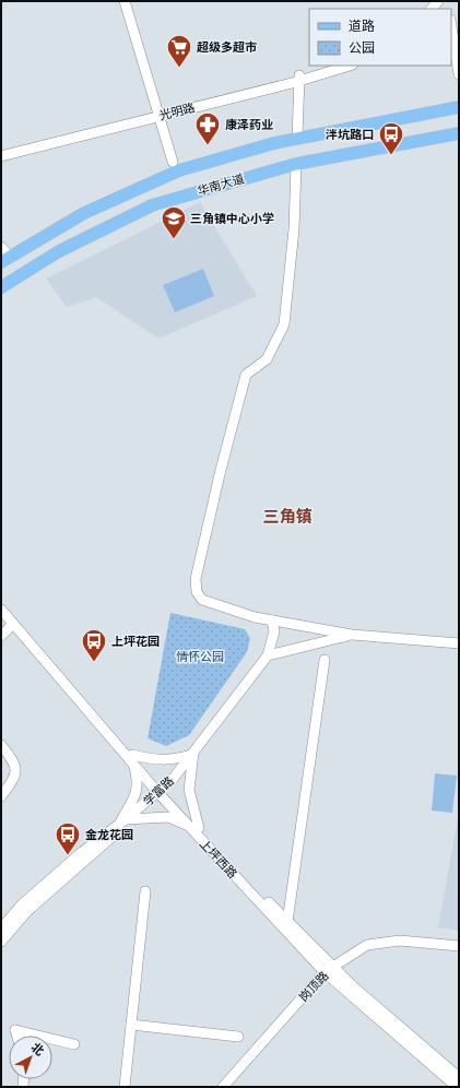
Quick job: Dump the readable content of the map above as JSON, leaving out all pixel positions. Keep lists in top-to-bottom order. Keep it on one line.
{"streets":{"main road":["华南大道"],"street":["光明路","学富路","上坪西路","岗顶路"]},"crossings":[["学富路","上坪西路"],["上坪西路","岗顶路"]],"districts":["三角镇"],"parks":["情怀公园"],"places":{"supermarket":["超级多超市"],"pharmacy":["康泽药业"],"bus stop":["泮坑路口","上坪花园","金龙花园"],"school or university":["三角镇中心小学"]},"legend":["道路","公园"],"north":"top right"}
